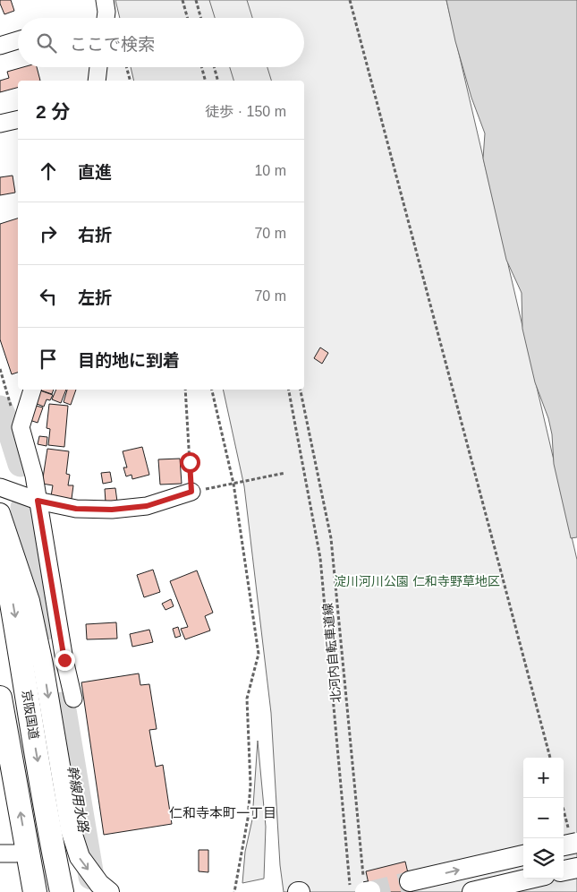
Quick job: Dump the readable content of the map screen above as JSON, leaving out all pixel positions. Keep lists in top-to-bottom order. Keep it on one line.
{"streets":{"highway":["京阪国道"],"path":["北河内自転車道線"]},"districts":["仁和寺本町一丁目"],"water":["幹線用水路"],"parks":["淀川河川公園 仁和寺野草地区"],"page":{"search":"ここで検索","heading":["2 分","徒歩 · 150 m"],"list":[["直進","10 m"],["右折","70 m"],["左折","70 m"],"目的地に到着"],"map_buttons":["+","−"]}}
